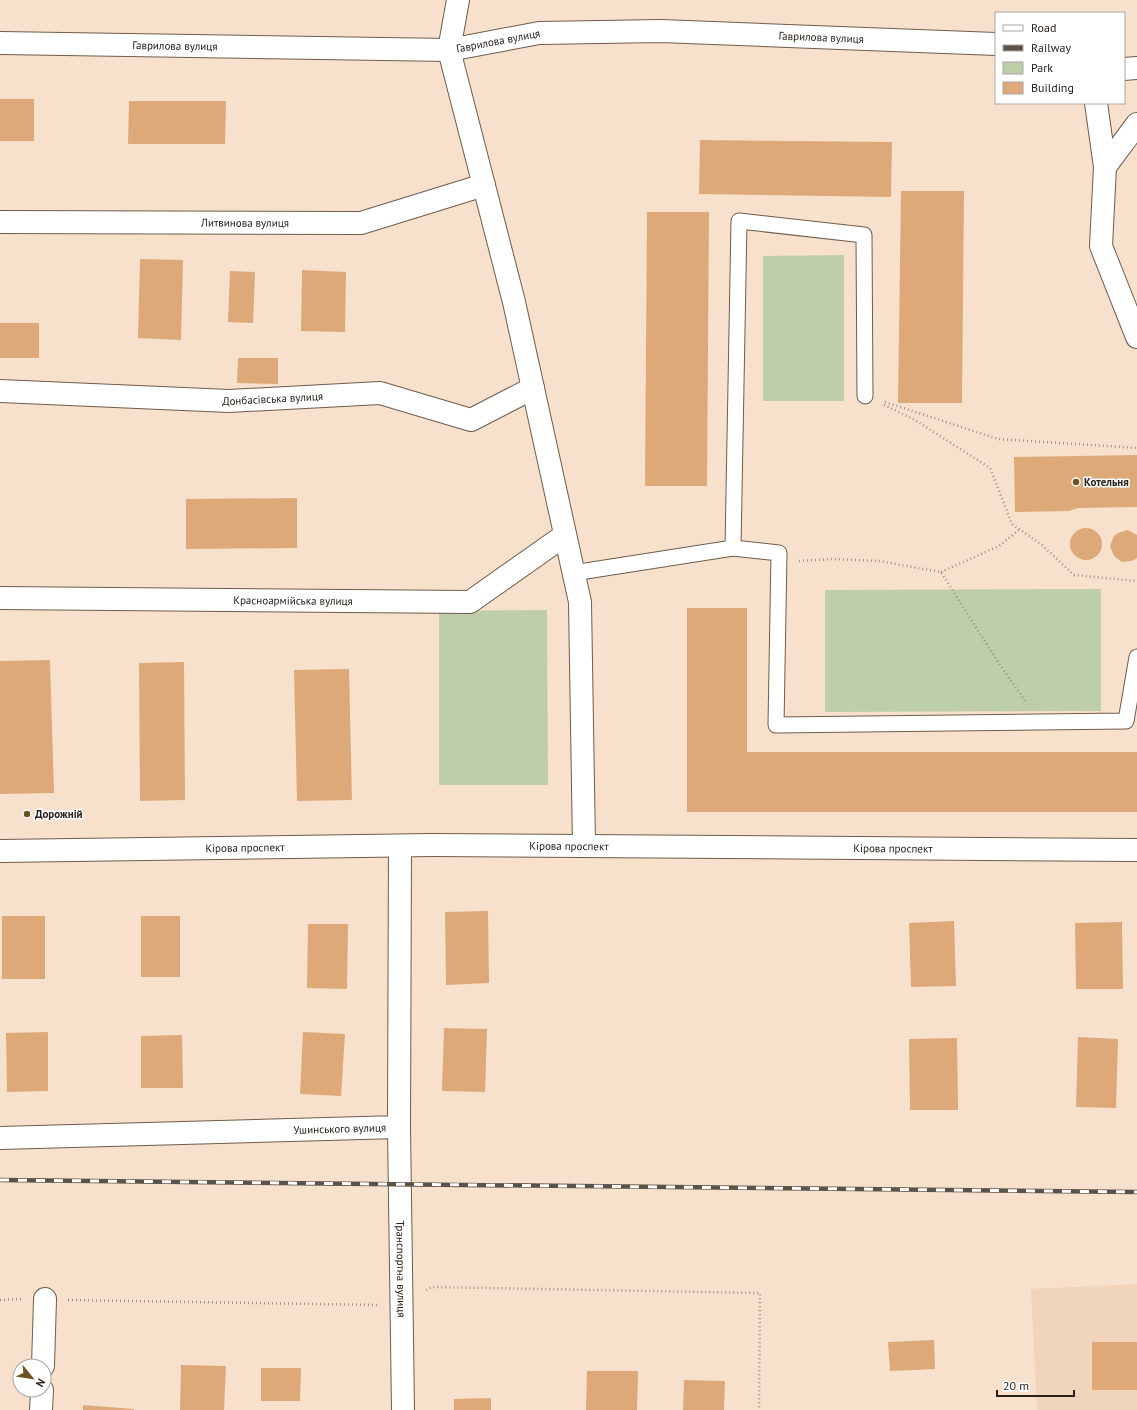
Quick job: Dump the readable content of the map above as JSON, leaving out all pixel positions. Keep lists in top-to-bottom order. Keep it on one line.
{"streets":{"street":["Гаврилова вулиця","Литвинова вулиця","Донбасівська вулиця","Красноармійська вулиця","Кірова проспект","Ушинського вулиця","Транспортна вулиця"]},"crossings":[["Кірова проспект","Ушинського вулиця"],["Ушинського вулиця","Транспортна вулиця"]],"places":["Котельня","Дорожній"],"legend":["Road","Railway","Park","Building"],"scale_bar":"20 m","north":"bottom right"}
